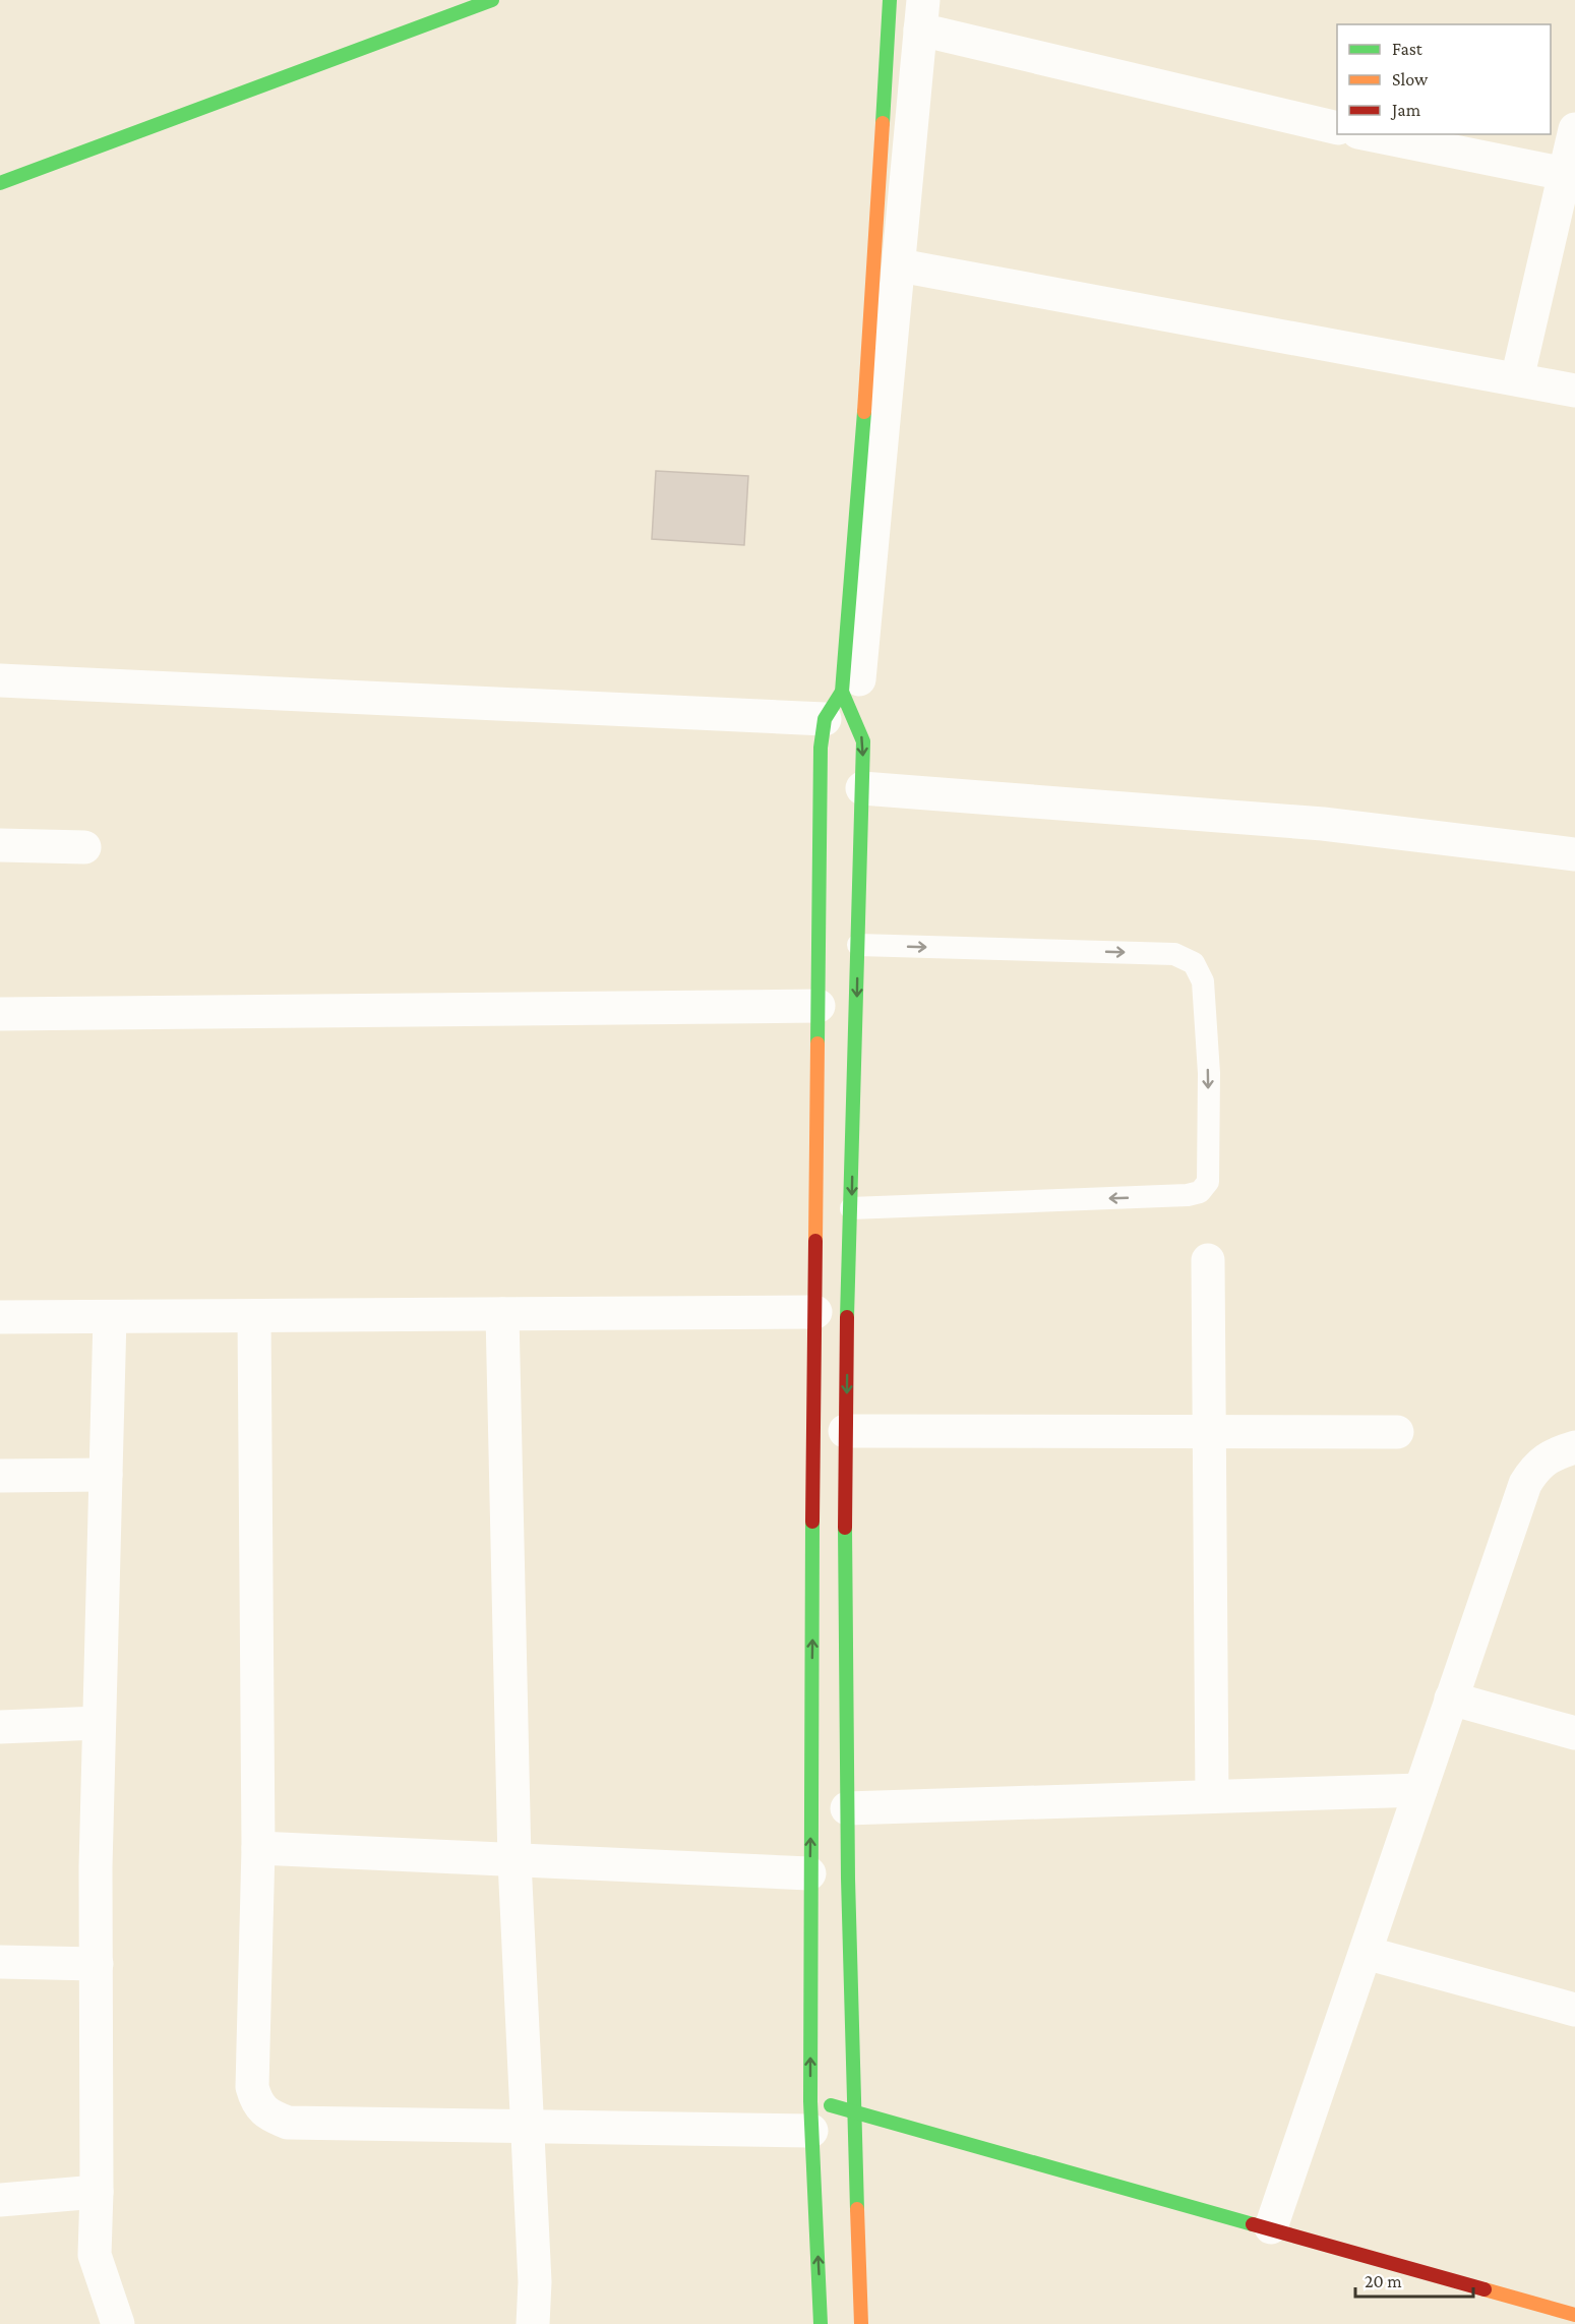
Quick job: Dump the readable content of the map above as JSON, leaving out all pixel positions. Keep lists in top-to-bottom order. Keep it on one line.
{"legend":["Fast","Slow","Jam"],"scale_bar":"20 m"}
